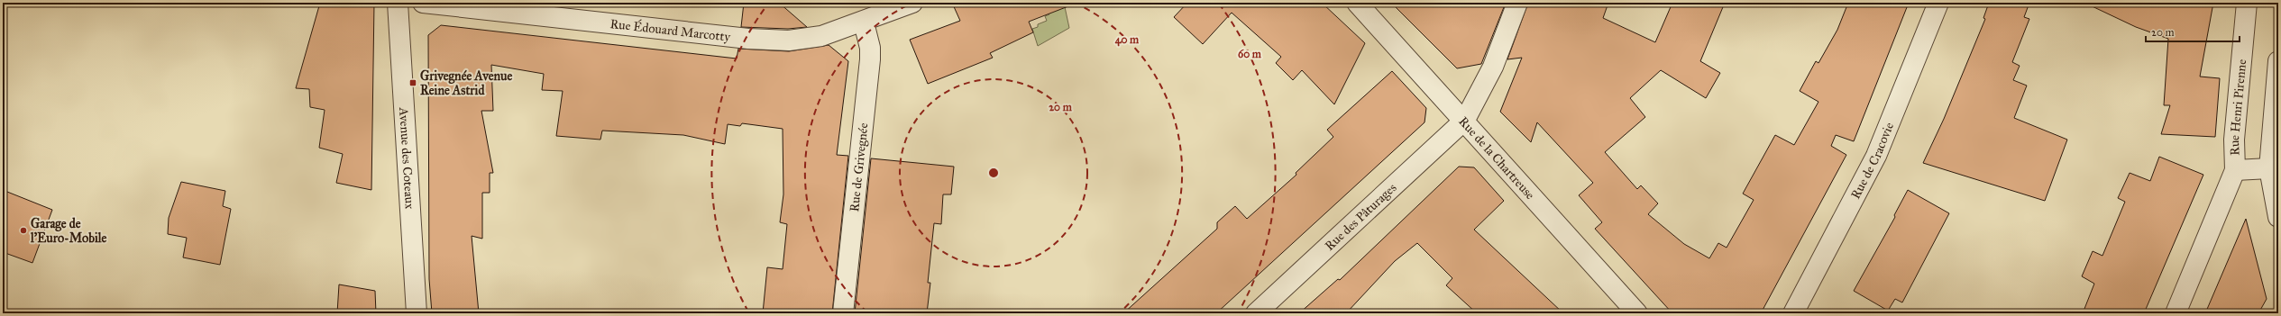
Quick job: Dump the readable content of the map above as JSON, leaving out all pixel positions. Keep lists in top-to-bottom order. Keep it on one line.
{"streets":{"street":["Rue Édouard Marcotty","Rue Henri Pirenne","Rue de la Chartreuse","Avenue des Coteaux","Rue de Cracovie","Rue de Grivegnée","Rue des Pâturages"]},"crossings":[["Rue Édouard Marcotty","Rue de Grivegnée"],["Rue de la Chartreuse","Rue des Pâturages"]],"places":{"transit":["Grivegnée Avenue Reine Astrid"],"other":["Garage de l'Euro-Mobile"]},"scale_bar":"20 m","rings":["40 m","60 m","20 m"]}
